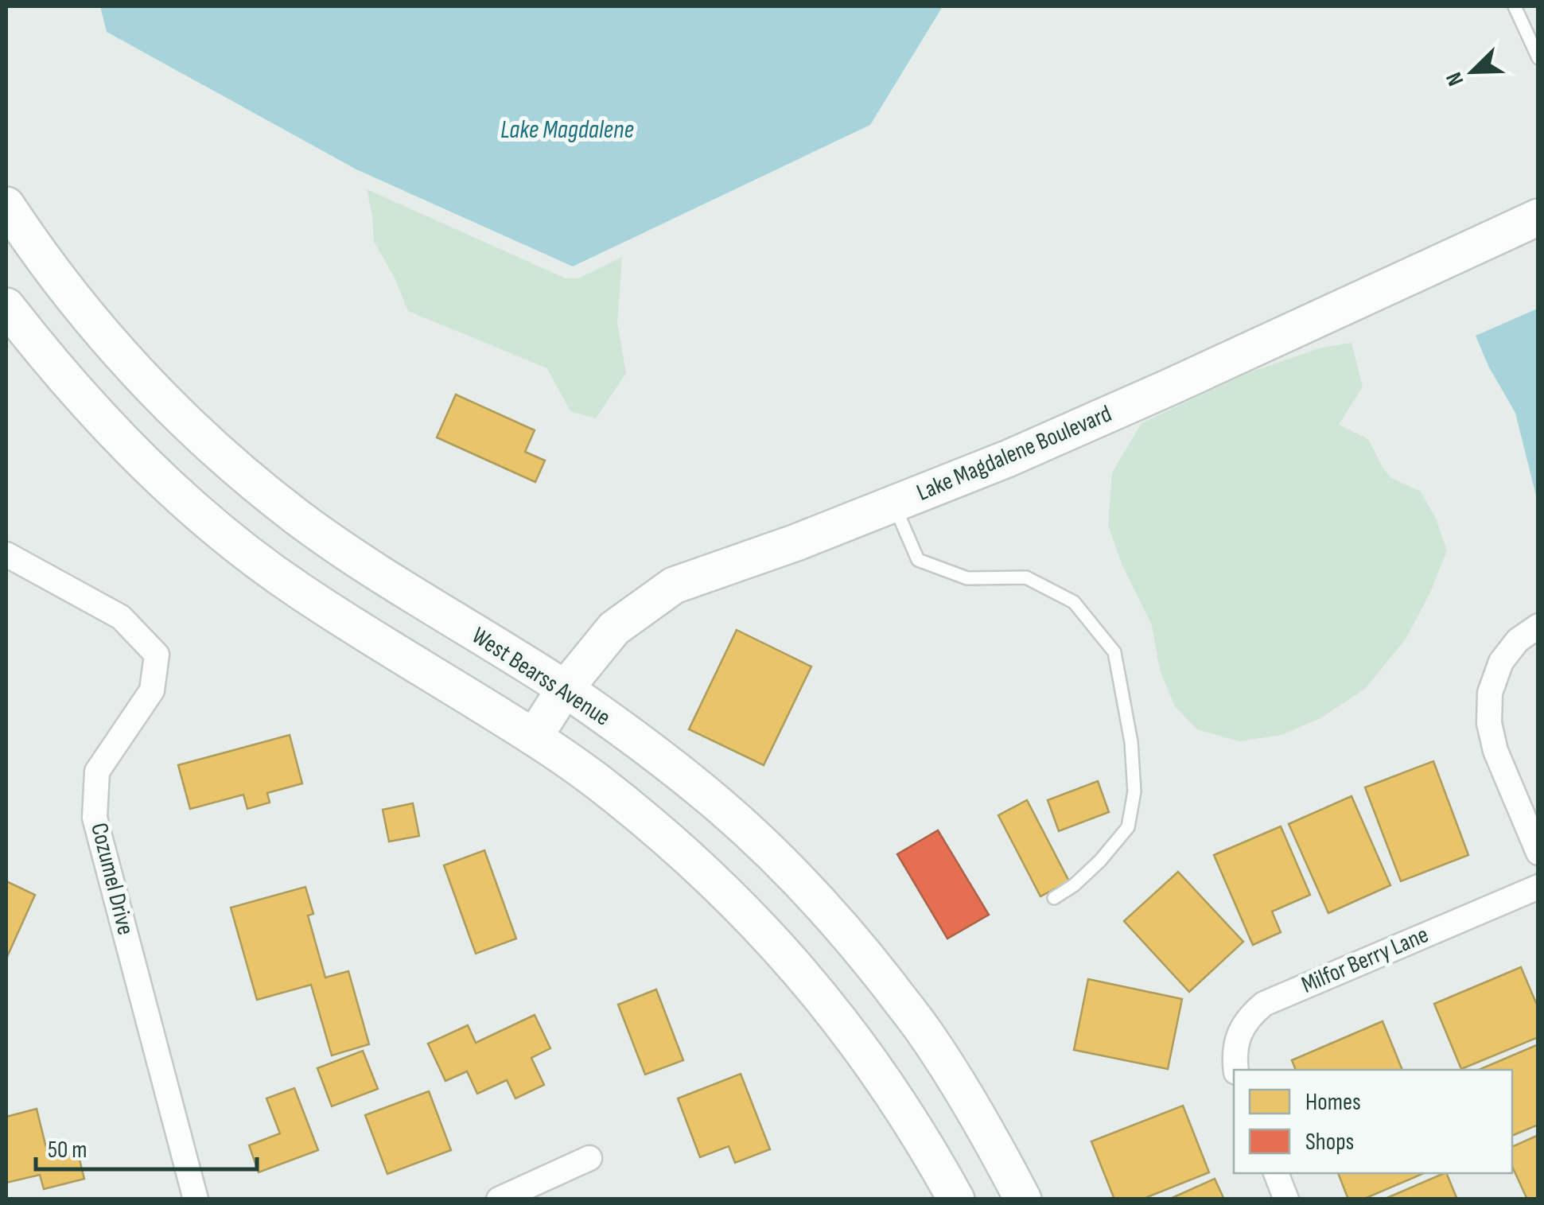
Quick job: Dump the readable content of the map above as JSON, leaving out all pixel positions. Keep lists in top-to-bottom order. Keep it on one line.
{"streets":{"main road":["Lake Magdalene Boulevard","West Bearss Avenue"],"street":["Cozumel Drive","Milfor Berry Lane"]},"crossings":[["Lake Magdalene Boulevard","West Bearss Avenue"]],"water":["Lake Magdalene"],"legend":["Homes","Shops"],"scale_bar":"50 m","north":"bottom left"}
